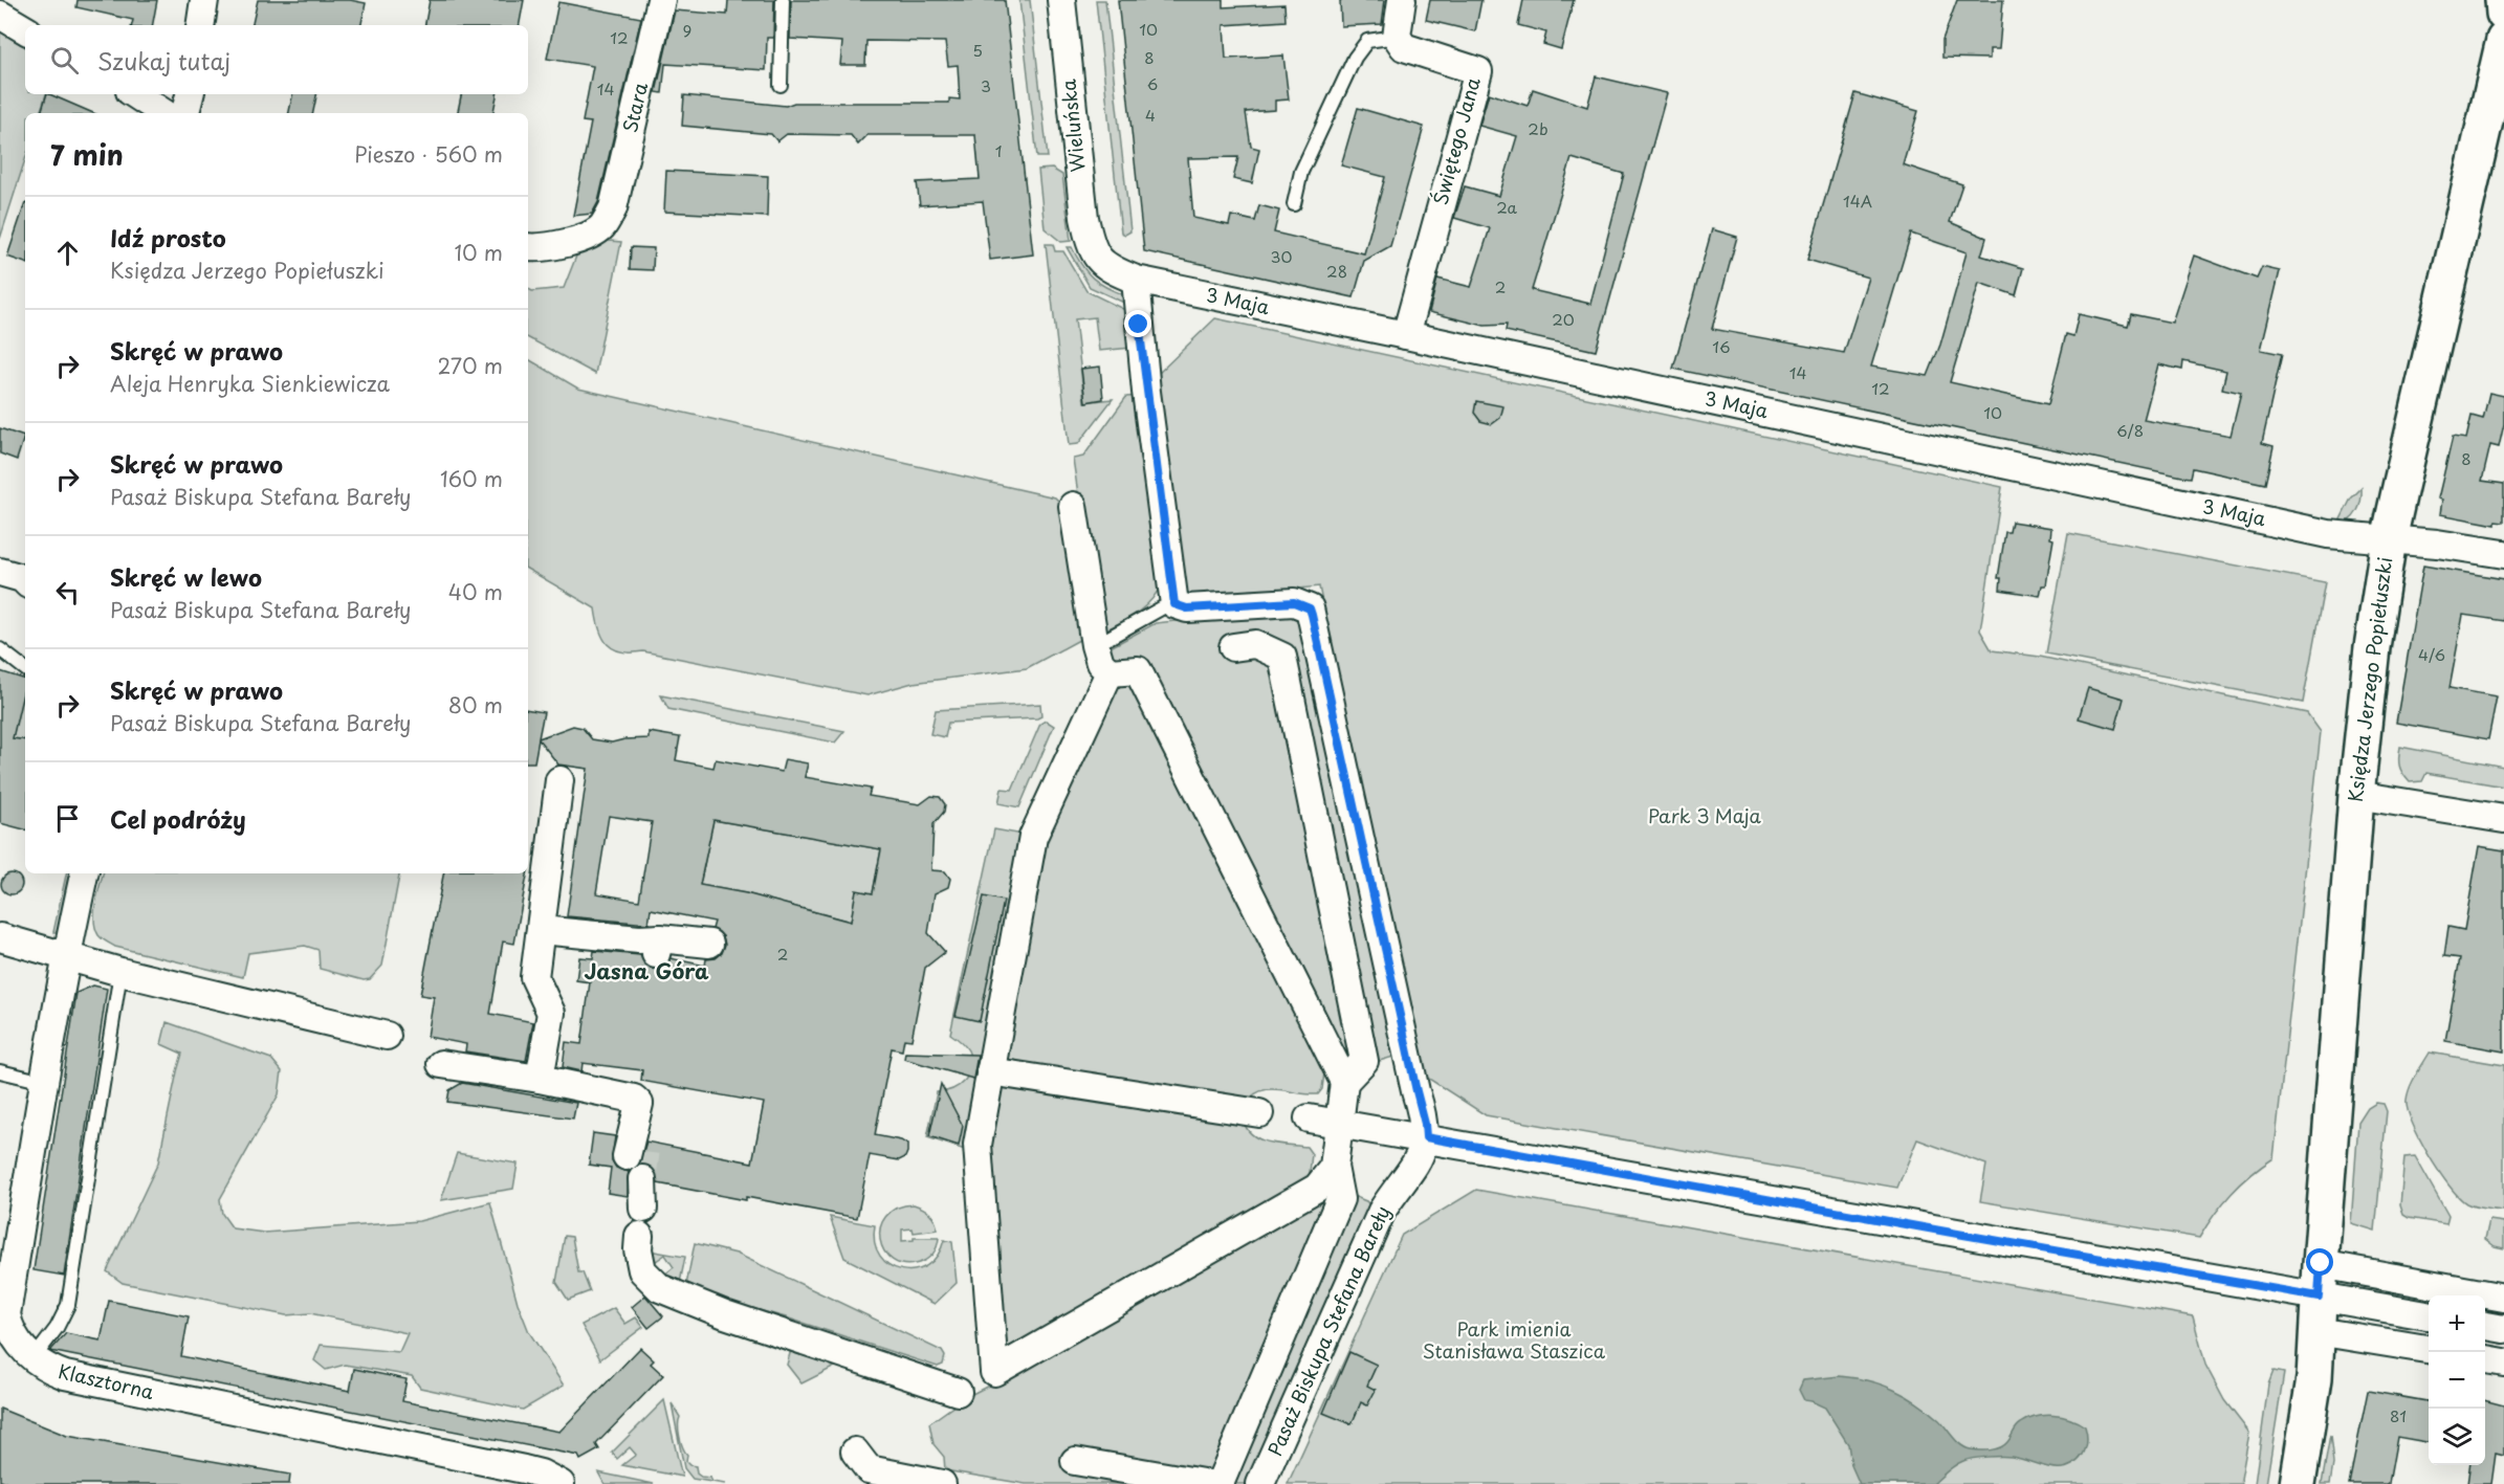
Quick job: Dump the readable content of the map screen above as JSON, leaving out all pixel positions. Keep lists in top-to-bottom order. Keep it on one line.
{"streets":{"main road":["Księdza Jerzego Popiełuszki"],"street":["Stara","Wieluńska","Świętego Jana","3 Maja","Pasaż Biskupa Stefana Bareły","Klasztorna"]},"crossings":[["Wieluńska","3 Maja"],["Świętego Jana","3 Maja"],["3 Maja","Księdza Jerzego Popiełuszki"]],"districts":["Jasna Góra"],"parks":["Park 3 Maja","Park imienia Stanisława Staszica"],"house_numbers":["10","9","12","5","8","6","3","14","4","2b","1","14A","2a","30","28","2","20","16","14","12","10","6/8","8","4/6","2","81"],"page":{"search":"Szukaj tutaj","heading":["7 min","Pieszo · 560 m"],"list":[["Idź prosto","Księdza Jerzego Popiełuszki","10 m"],["Skręć w prawo","Aleja Henryka Sienkiewicza","270 m"],["Skręć w prawo","Pasaż Biskupa Stefana Bareły","160 m"],["Skręć w lewo","Pasaż Biskupa Stefana Bareły","40 m"],["Skręć w prawo","Pasaż Biskupa Stefana Bareły","80 m"],"Cel podróży"],"map_buttons":["+","−"]}}
